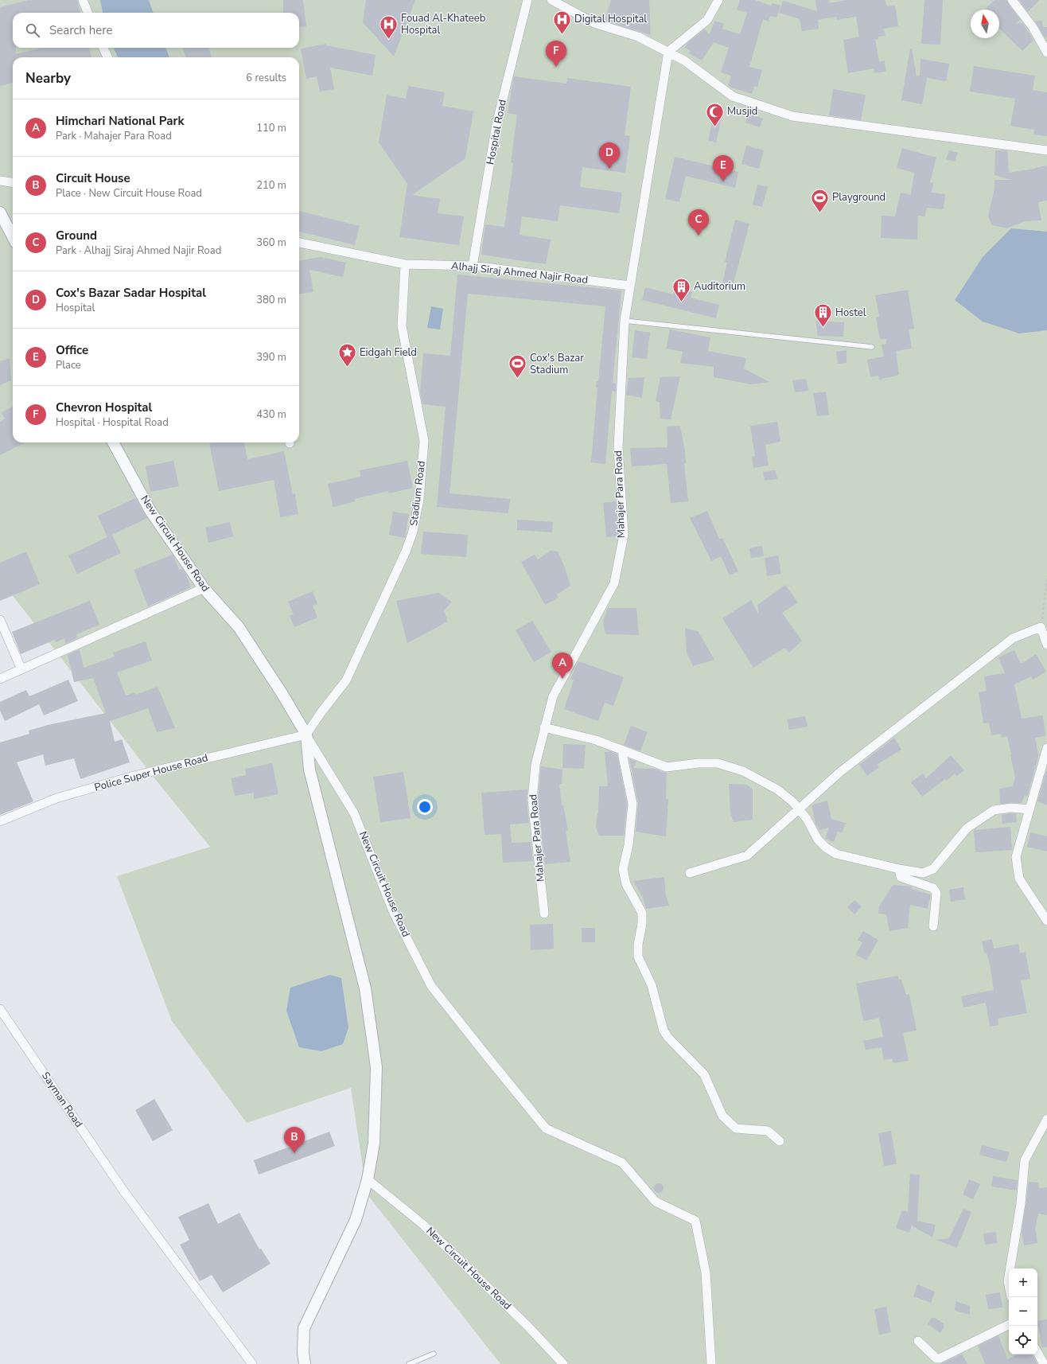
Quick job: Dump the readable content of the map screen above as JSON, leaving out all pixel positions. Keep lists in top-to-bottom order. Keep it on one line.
{"streets":{"street":["Hospital Road","Alhajj Siraj Ahmed Najir Road","Stadium Road","Mahajer Para Road","New Circuit House Road","Police Super House Road","Sayman Road"]},"crossings":[["Hospital Road","Alhajj Siraj Ahmed Najir Road"],["Alhajj Siraj Ahmed Najir Road","Stadium Road"],["Alhajj Siraj Ahmed Najir Road","Mahajer Para Road"],["Stadium Road","New Circuit House Road"],["Stadium Road","Police Super House Road"],["New Circuit House Road","Police Super House Road"]],"places":{"hospital":["Digital Hospital","Fouad Al-Khateeb Hospital"],"mosque":["Musjid"],"sports":["Playground","Cox's Bazar Stadium"],"building":["Auditorium","Hostel"],"place":["Eidgah Field"]},"north":"top","page":{"search":"Search here","pins":["F","D","E","C","A","B"],"heading":["Nearby","6 results"],"list":[{"mark":"A","name":"Himchari National Park","note":"Park · Mahajer Para Road","value":"110 m"},{"mark":"B","name":"Circuit House","note":"Place · New Circuit House Road","value":"210 m"},{"mark":"C","name":"Ground","note":"Park · Alhajj Siraj Ahmed Najir Road","value":"360 m"},{"mark":"D","name":"Cox's Bazar Sadar Hospital","note":"Hospital","value":"380 m"},{"mark":"E","name":"Office","note":"Place","value":"390 m"},{"mark":"F","name":"Chevron Hospital","note":"Hospital · Hospital Road","value":"430 m"}],"map_buttons":["+","−"]}}
